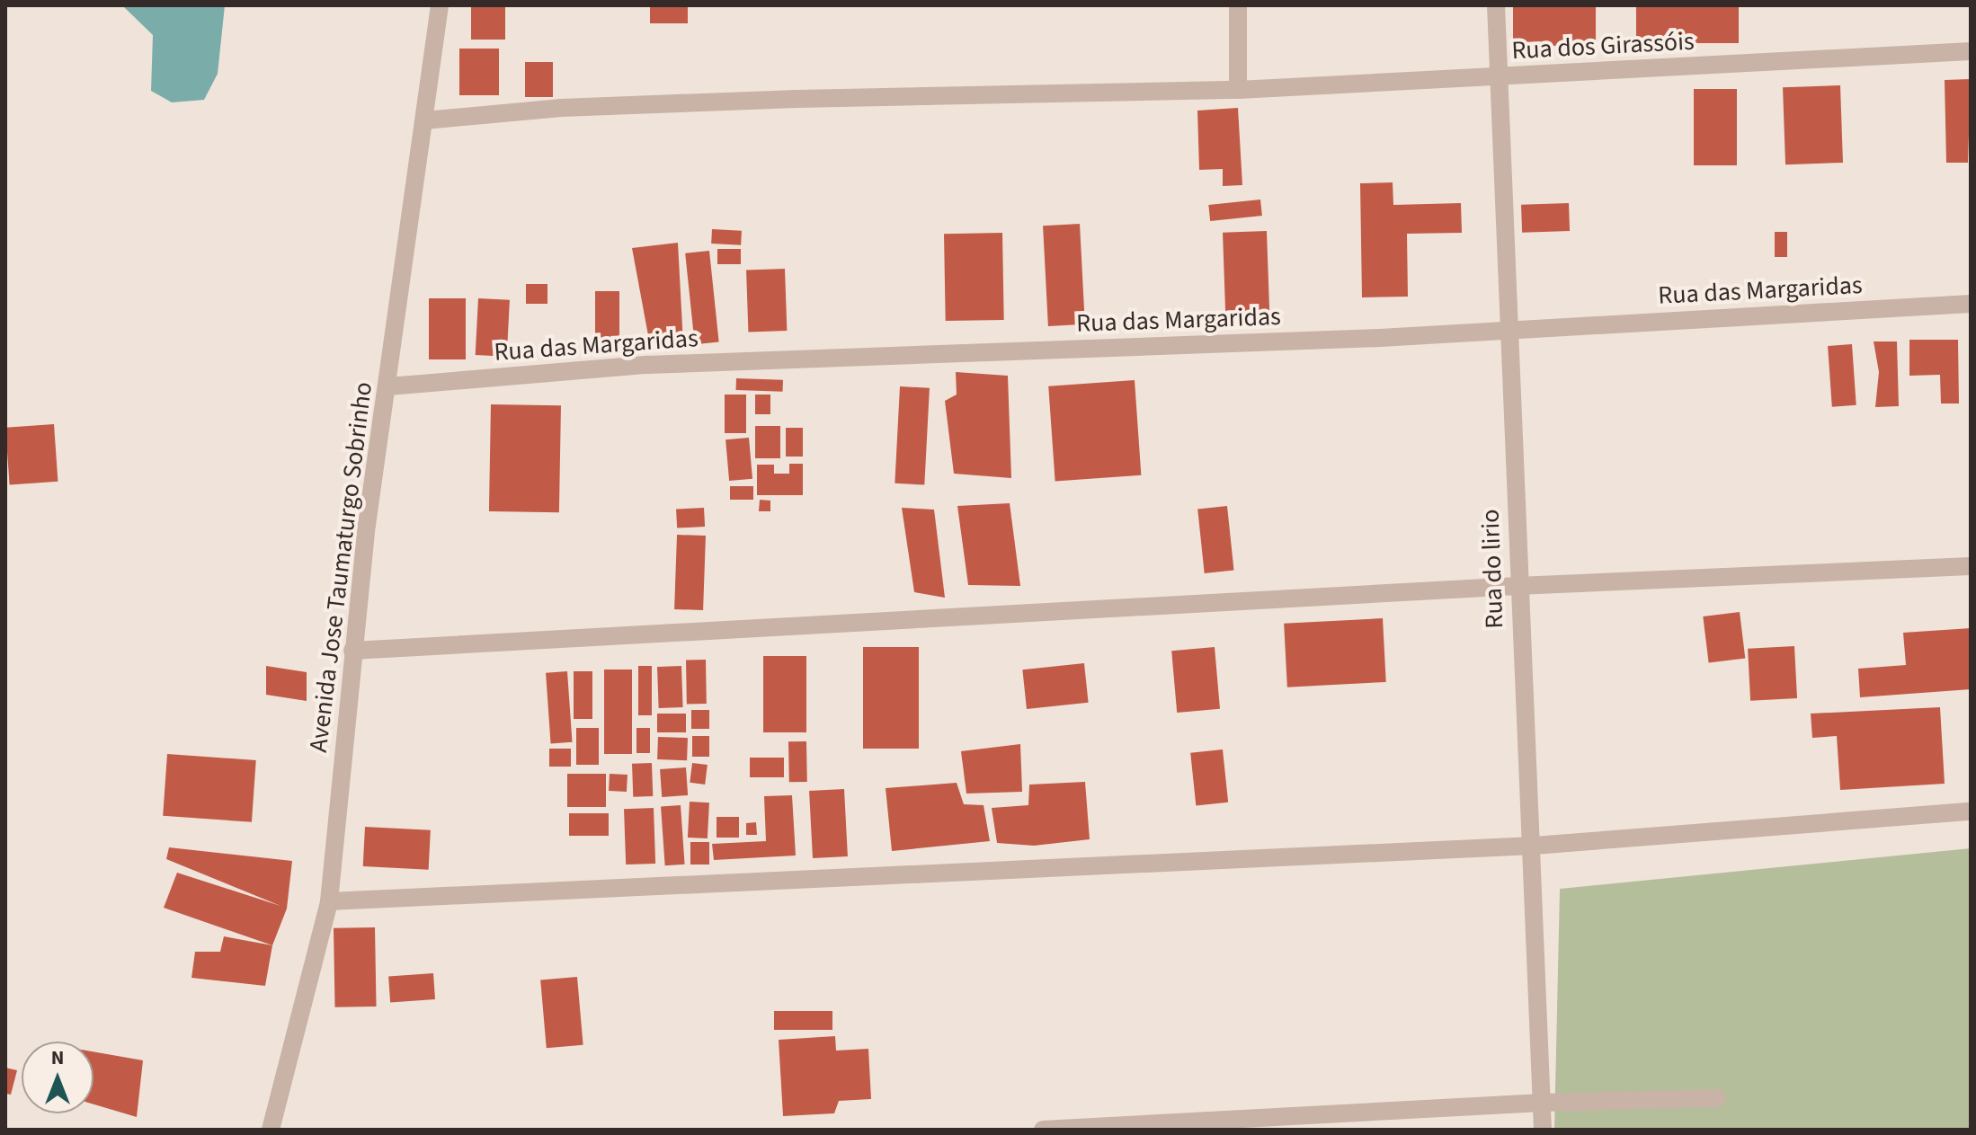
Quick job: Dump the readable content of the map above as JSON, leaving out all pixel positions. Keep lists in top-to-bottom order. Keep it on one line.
{"streets":{"street":["Rua dos Girassóis","Rua das Margaridas","Avenida Jose Taumaturgo Sobrinho","Rua do lirio"]},"crossings":[["Rua dos Girassóis","Rua do lirio"],["Rua das Margaridas","Avenida Jose Taumaturgo Sobrinho"],["Rua das Margaridas","Rua do lirio"]],"north":"top"}
